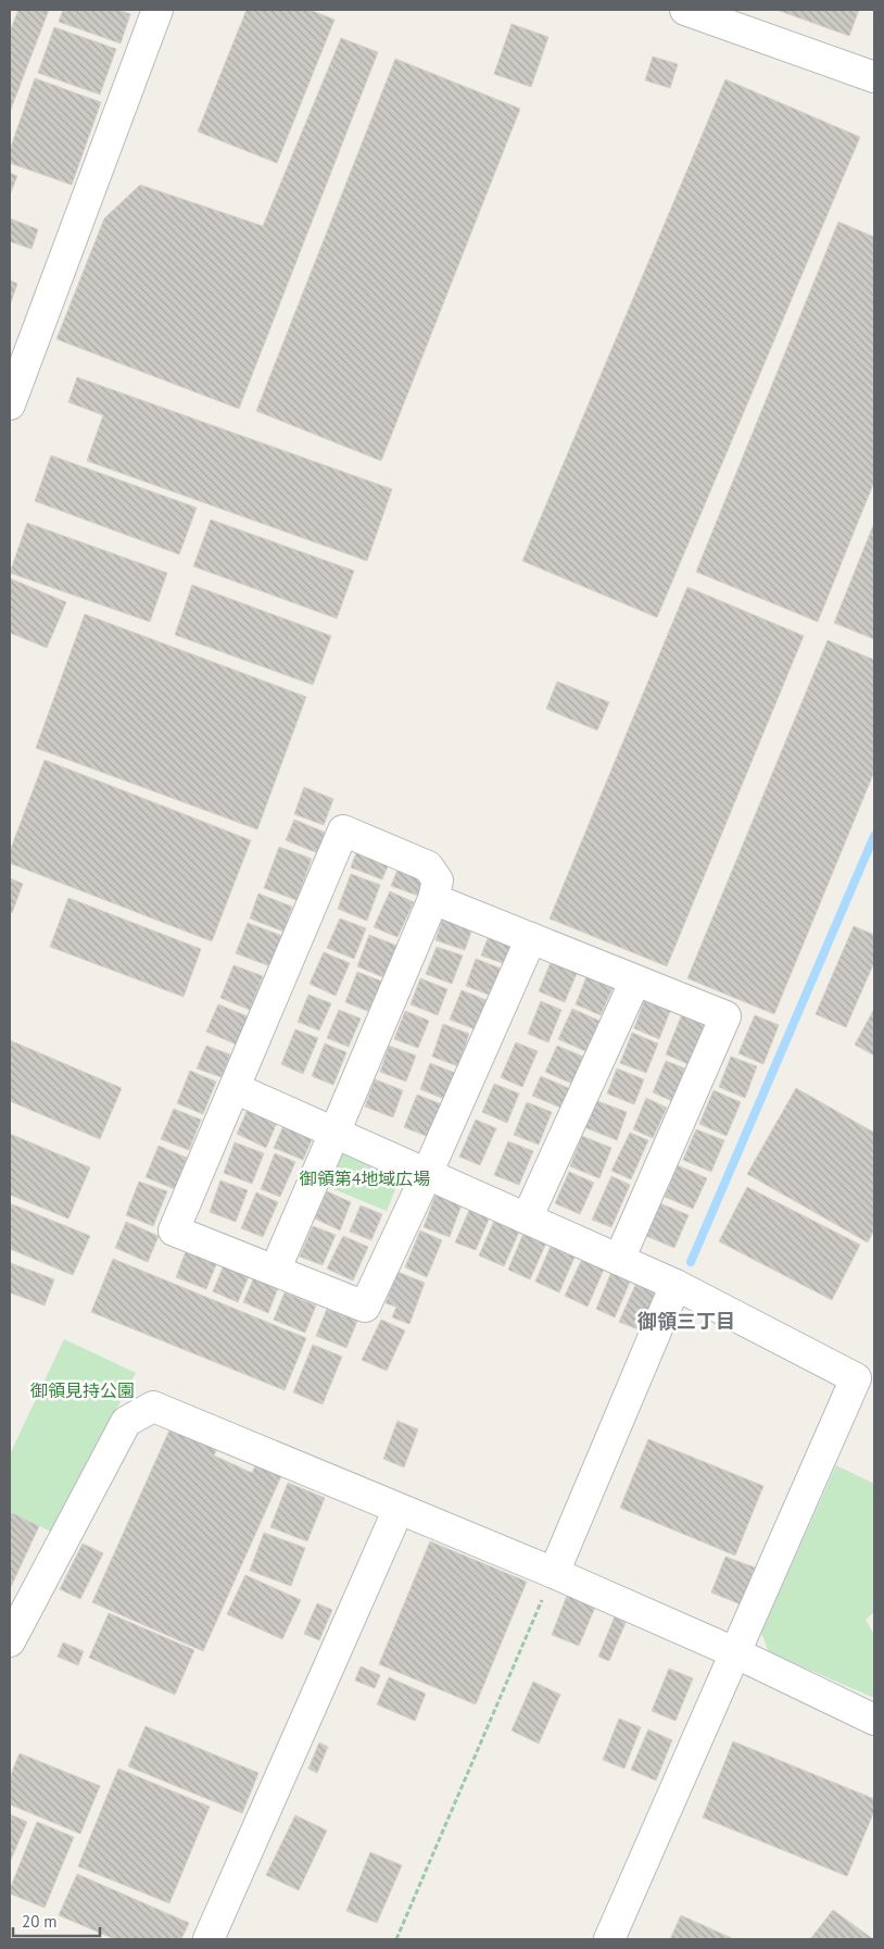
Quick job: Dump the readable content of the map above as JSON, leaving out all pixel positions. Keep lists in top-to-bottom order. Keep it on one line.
{"districts":["御領三丁目"],"parks":["御領第4地域広場","御領見持公園"],"scale_bar":"20 m"}
